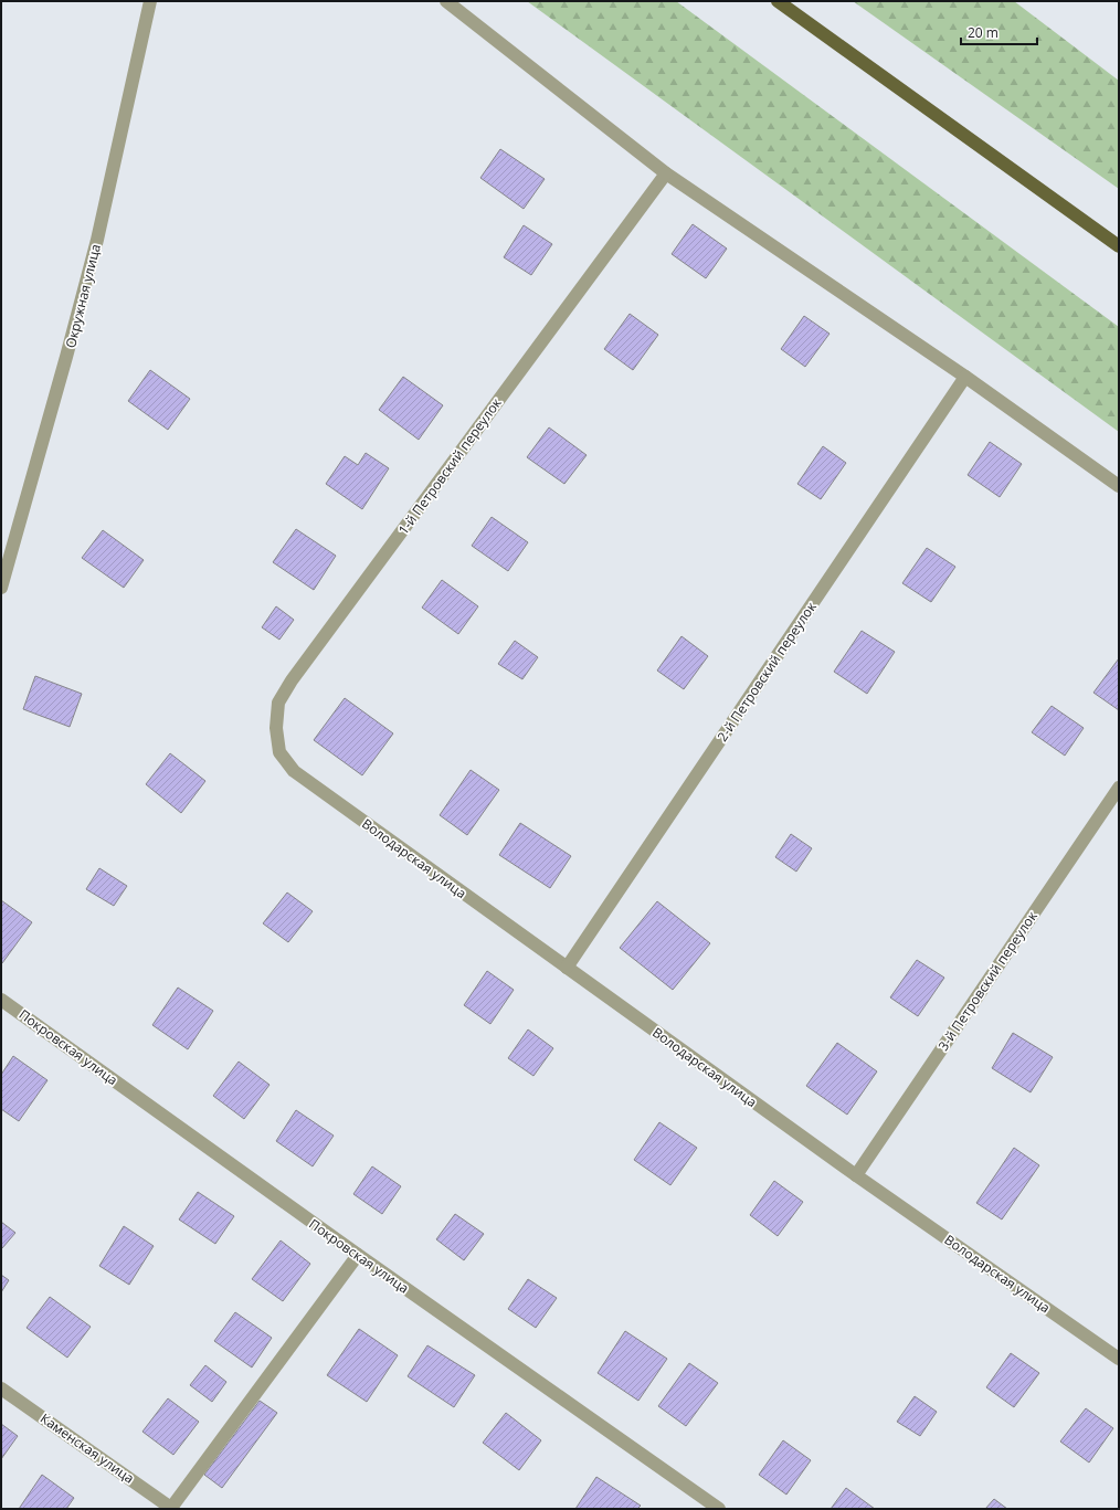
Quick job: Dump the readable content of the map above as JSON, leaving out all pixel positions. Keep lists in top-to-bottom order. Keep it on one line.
{"streets":{"street":["Окружная улица","1-й Петровский переулок","2-й Петровский переулок","Володарская улица","3-й Петровский переулок","Покровская улица","Каменская улица"]},"crossings":[["1-й Петровский переулок","Володарская улица"],["2-й Петровский переулок","Володарская улица"],["Володарская улица","3-й Петровский переулок"]],"scale_bar":"20 m"}
